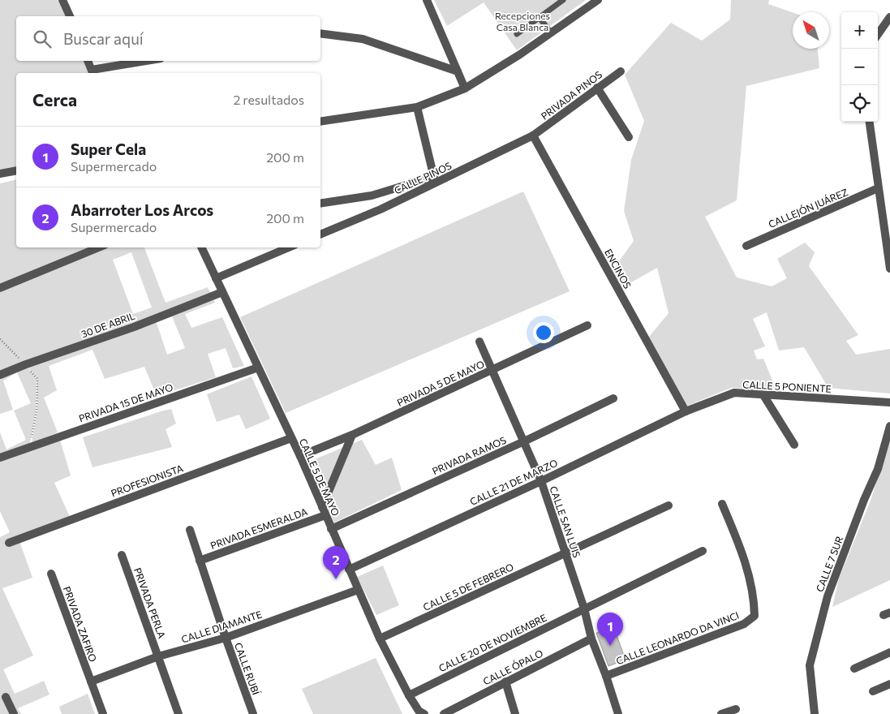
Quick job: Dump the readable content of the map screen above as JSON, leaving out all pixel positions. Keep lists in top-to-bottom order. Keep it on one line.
{"streets":{"street":["PRIVADA PINOS","CALLE PINOS","CALLEJÓN JUÁREZ","ENCINOS","30 DE ABRIL","PRIVADA 5 DE MAYO","CALLE 5 PONIENTE","PRIVADA 15 DE MAYO","PRIVADA RAMOS","CALLE 5 DE MAYO","PROFESIONISTA","CALLE 21 DE MARZO","CALLE SAN LUIS","PRIVADA ESMERALDA","CALLE 7 SUR","CALLE 5 DE FEBRERO","PRIVADA PERLA","PRIVADA ZAFIRO","CALLE DIAMANTE","CALLE LEONARDO DA VINCI","CALLE 20 DE NOVIEMBRE","CALLE ÓPALO","CALLE RUBÍ"]},"crossings":[["PRIVADA PINOS","CALLE PINOS"],["PRIVADA PINOS","ENCINOS"],["CALLE PINOS","ENCINOS"],["ENCINOS","CALLE 5 PONIENTE"],["ENCINOS","CALLE 21 DE MARZO"],["30 DE ABRIL","CALLE 5 DE MAYO"],["PRIVADA 5 DE MAYO","CALLE 5 DE MAYO"],["PRIVADA 5 DE MAYO","CALLE SAN LUIS"],["CALLE 5 PONIENTE","CALLE 21 DE MARZO"],["PRIVADA 15 DE MAYO","CALLE 5 DE MAYO"],["PRIVADA RAMOS","CALLE 5 DE MAYO"],["PRIVADA RAMOS","CALLE SAN LUIS"],["CALLE 5 DE MAYO","PROFESIONISTA"],["CALLE 5 DE MAYO","CALLE 21 DE MARZO"],["CALLE 5 DE MAYO","PRIVADA ESMERALDA"],["CALLE 5 DE MAYO","CALLE 5 DE FEBRERO"],["CALLE 5 DE MAYO","CALLE DIAMANTE"],["CALLE 5 DE MAYO","CALLE 20 DE NOVIEMBRE"],["CALLE 21 DE MARZO","CALLE SAN LUIS"],["CALLE SAN LUIS","CALLE 5 DE FEBRERO"],["CALLE SAN LUIS","CALLE LEONARDO DA VINCI"],["CALLE SAN LUIS","CALLE 20 DE NOVIEMBRE"],["CALLE SAN LUIS","CALLE ÓPALO"],["PRIVADA ESMERALDA","CALLE RUBÍ"],["PRIVADA PERLA","CALLE DIAMANTE"],["PRIVADA ZAFIRO","CALLE DIAMANTE"],["CALLE DIAMANTE","CALLE RUBÍ"]],"parks":["Recepciones Casa Blanca"],"north":"top left","page":{"map_buttons":["+","−"],"search":"Buscar aquí","heading":["Cerca","2 resultados"],"list":[{"mark":"1","name":"Super Cela","note":"Supermercado","value":"200 m"},{"mark":"2","name":"Abarroter Los Arcos","note":"Supermercado","value":"200 m"}],"pins":["2","1"]}}
